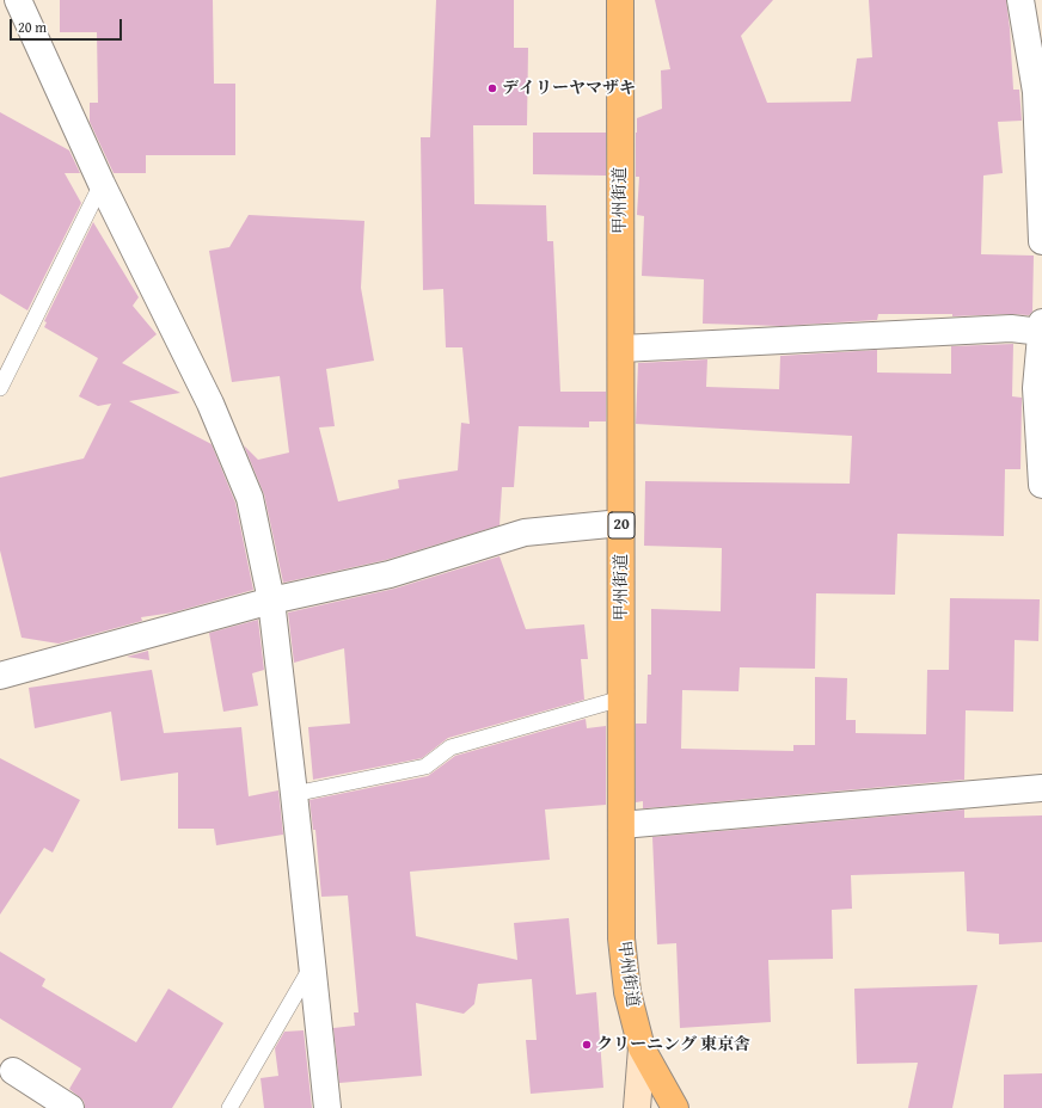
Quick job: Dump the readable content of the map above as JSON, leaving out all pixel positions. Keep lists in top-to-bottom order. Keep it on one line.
{"streets":{"highway":["甲州街道","20"]},"places":["デイリーヤマザキ","クリーニング 東京舎"],"scale_bar":"20 m"}
